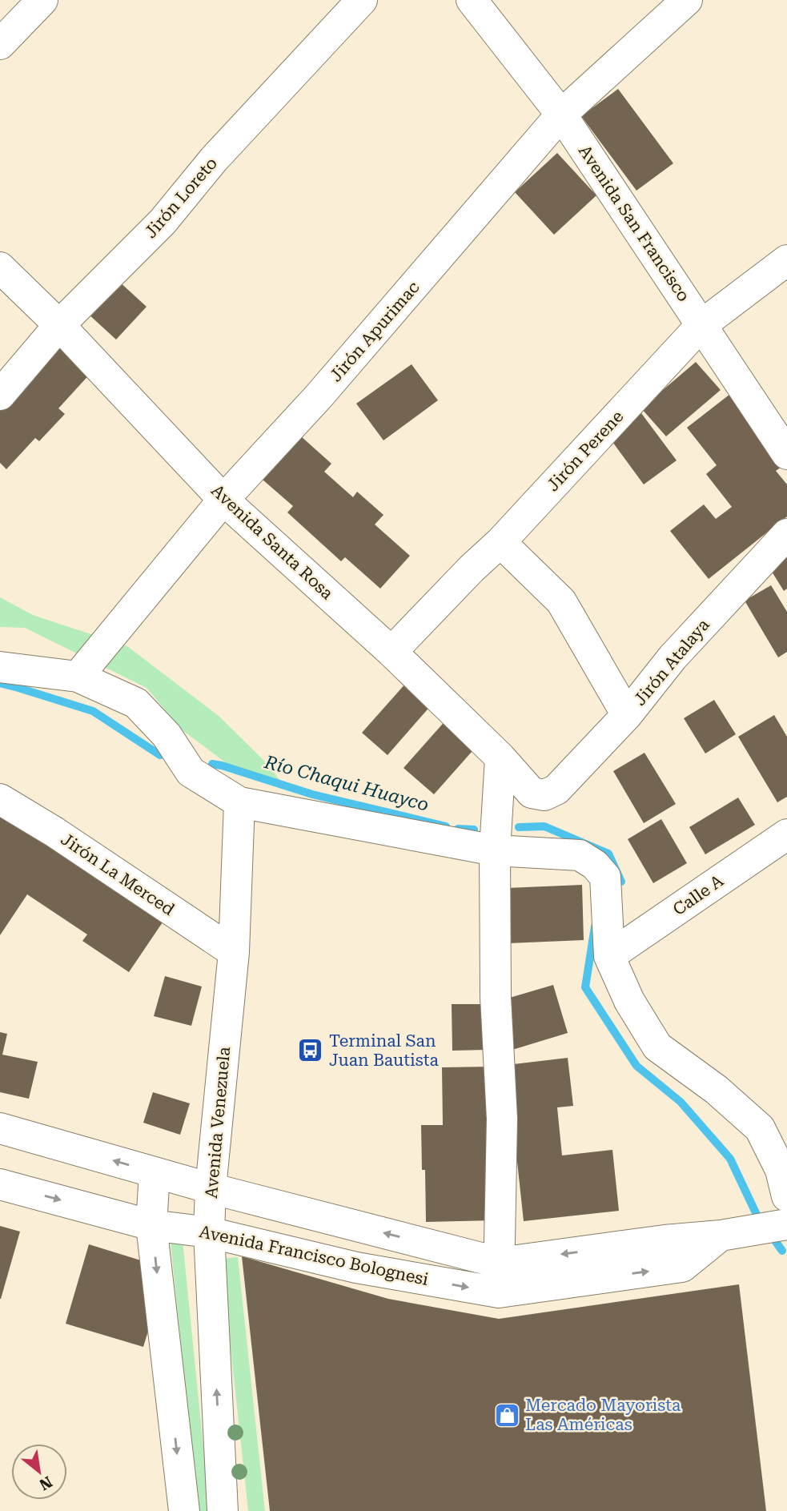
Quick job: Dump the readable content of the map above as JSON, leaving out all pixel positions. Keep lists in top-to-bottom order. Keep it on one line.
{"streets":{"street":["Jirón Loreto","Avenida San Francisco","Jirón Apurimac","Jirón Perene","Avenida Santa Rosa","Jirón Atalaya","Jirón La Merced","Calle A","Avenida Venezuela","Avenida Francisco Bolognesi"]},"crossings":[["Jirón Loreto","Avenida Santa Rosa"],["Avenida San Francisco","Jirón Apurimac"],["Avenida San Francisco","Jirón Perene"],["Jirón Apurimac","Avenida Santa Rosa"],["Jirón Perene","Avenida Santa Rosa"],["Avenida Santa Rosa","Jirón Atalaya"],["Jirón La Merced","Avenida Venezuela"],["Avenida Venezuela","Avenida Francisco Bolognesi"]],"water":["Río Chaqui Huayco"],"places":{"bus stop":["Terminal San Juan Bautista"],"shop":["Mercado Mayorista Las Américas"]},"north":"bottom right"}
